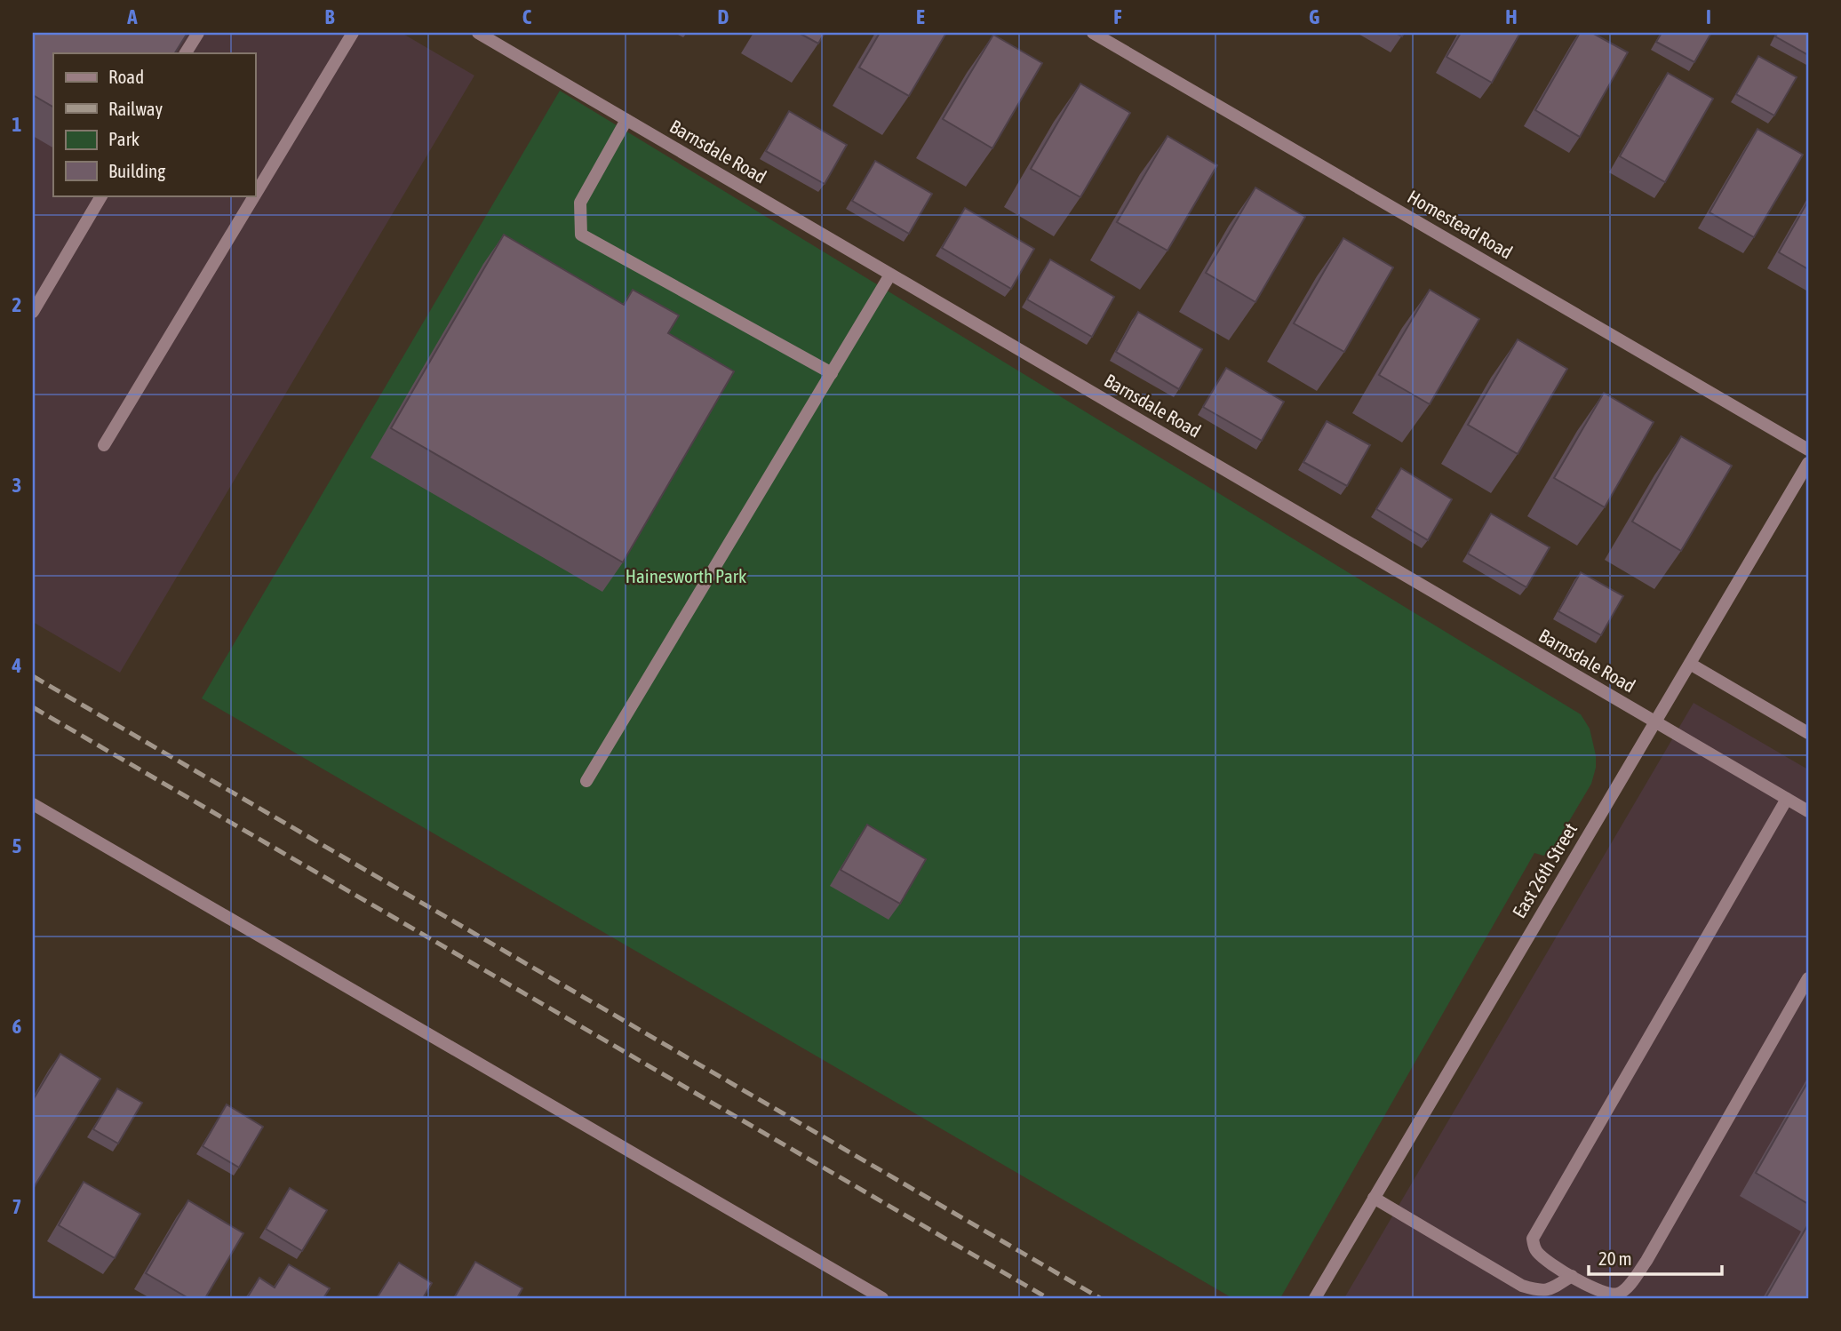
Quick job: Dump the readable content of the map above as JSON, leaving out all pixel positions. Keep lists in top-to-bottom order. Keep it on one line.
{"streets":{"street":["Barnsdale Road","Homestead Road","East 26th Street"]},"crossings":[["Barnsdale Road","East 26th Street"]],"parks":["Hainesworth Park"],"legend":["Road","Railway","Park","Building"],"scale_bar":"20 m","grid":{"columns":["A","B","C","D","E","F","G","H","I"],"rows":["1","2","3","4","5","6","7"]}}
